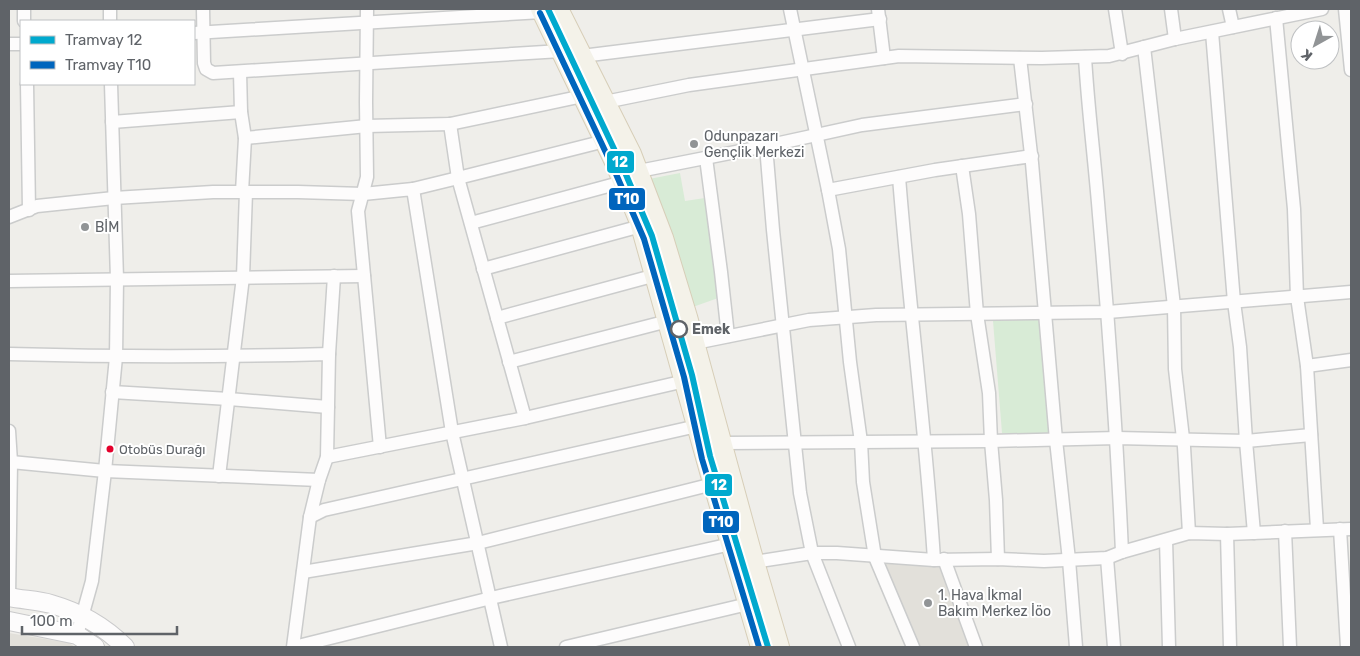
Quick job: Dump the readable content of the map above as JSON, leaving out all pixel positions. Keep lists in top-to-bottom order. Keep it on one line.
{"places":["Odunpazarı Gençlik Merkezi","BİM","Emek","Otobüs Durağı","1. Hava İkmal Bakım Merkez İöo"],"lines":["tram line 12","tram line T10"],"legend":["Tramvay 12","Tramvay T10"],"scale_bar":"100 m","north":"bottom left"}
